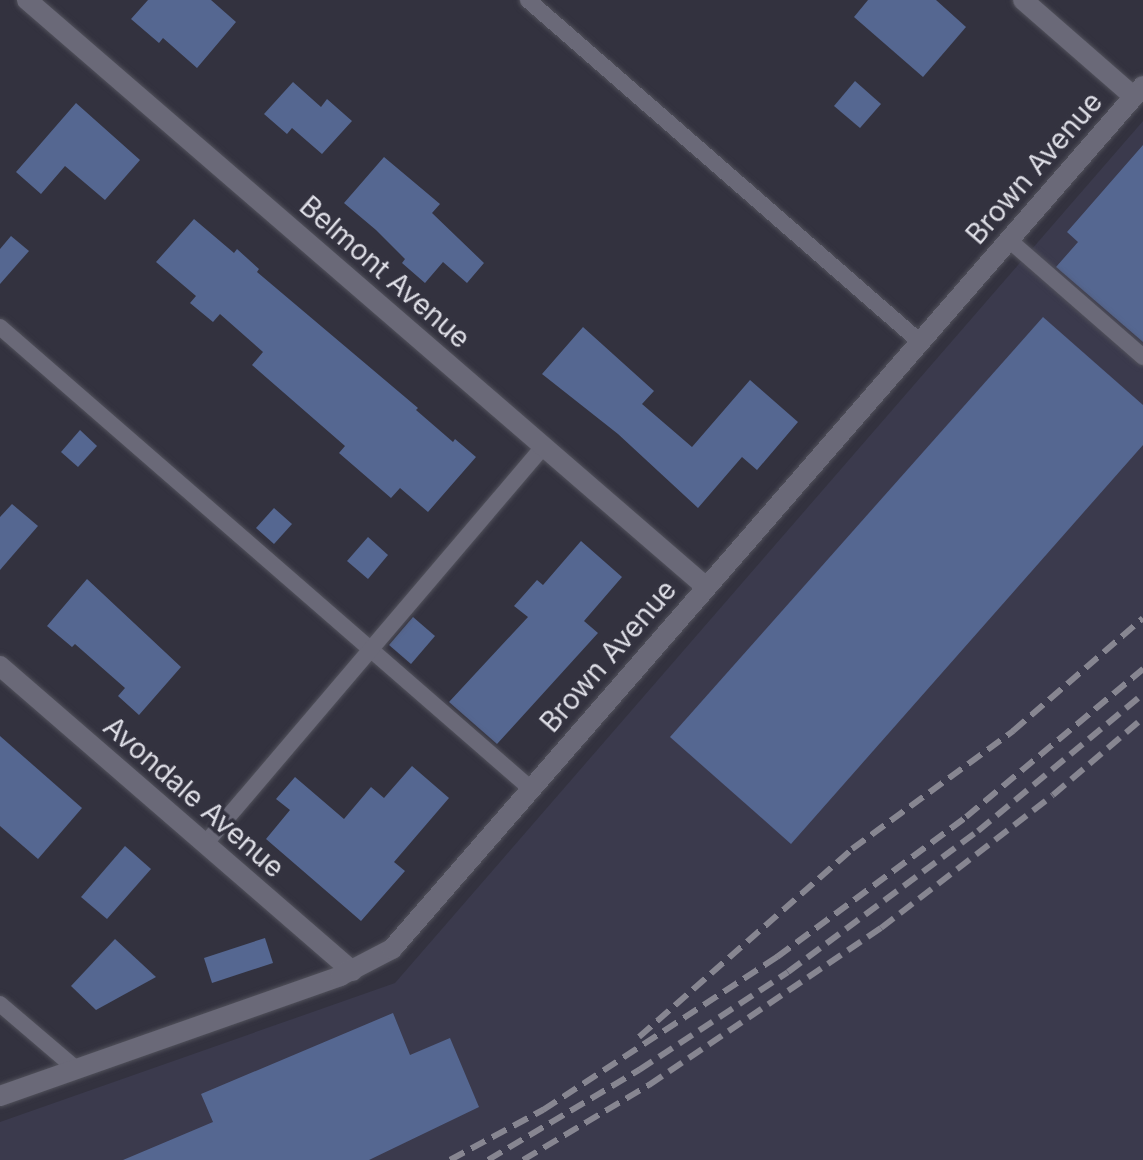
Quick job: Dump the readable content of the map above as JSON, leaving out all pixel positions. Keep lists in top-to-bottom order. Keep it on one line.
{"streets":{"street":["Brown Avenue","Belmont Avenue","Avondale Avenue"]},"crossings":[["Brown Avenue","Belmont Avenue"],["Brown Avenue","Avondale Avenue"]]}
